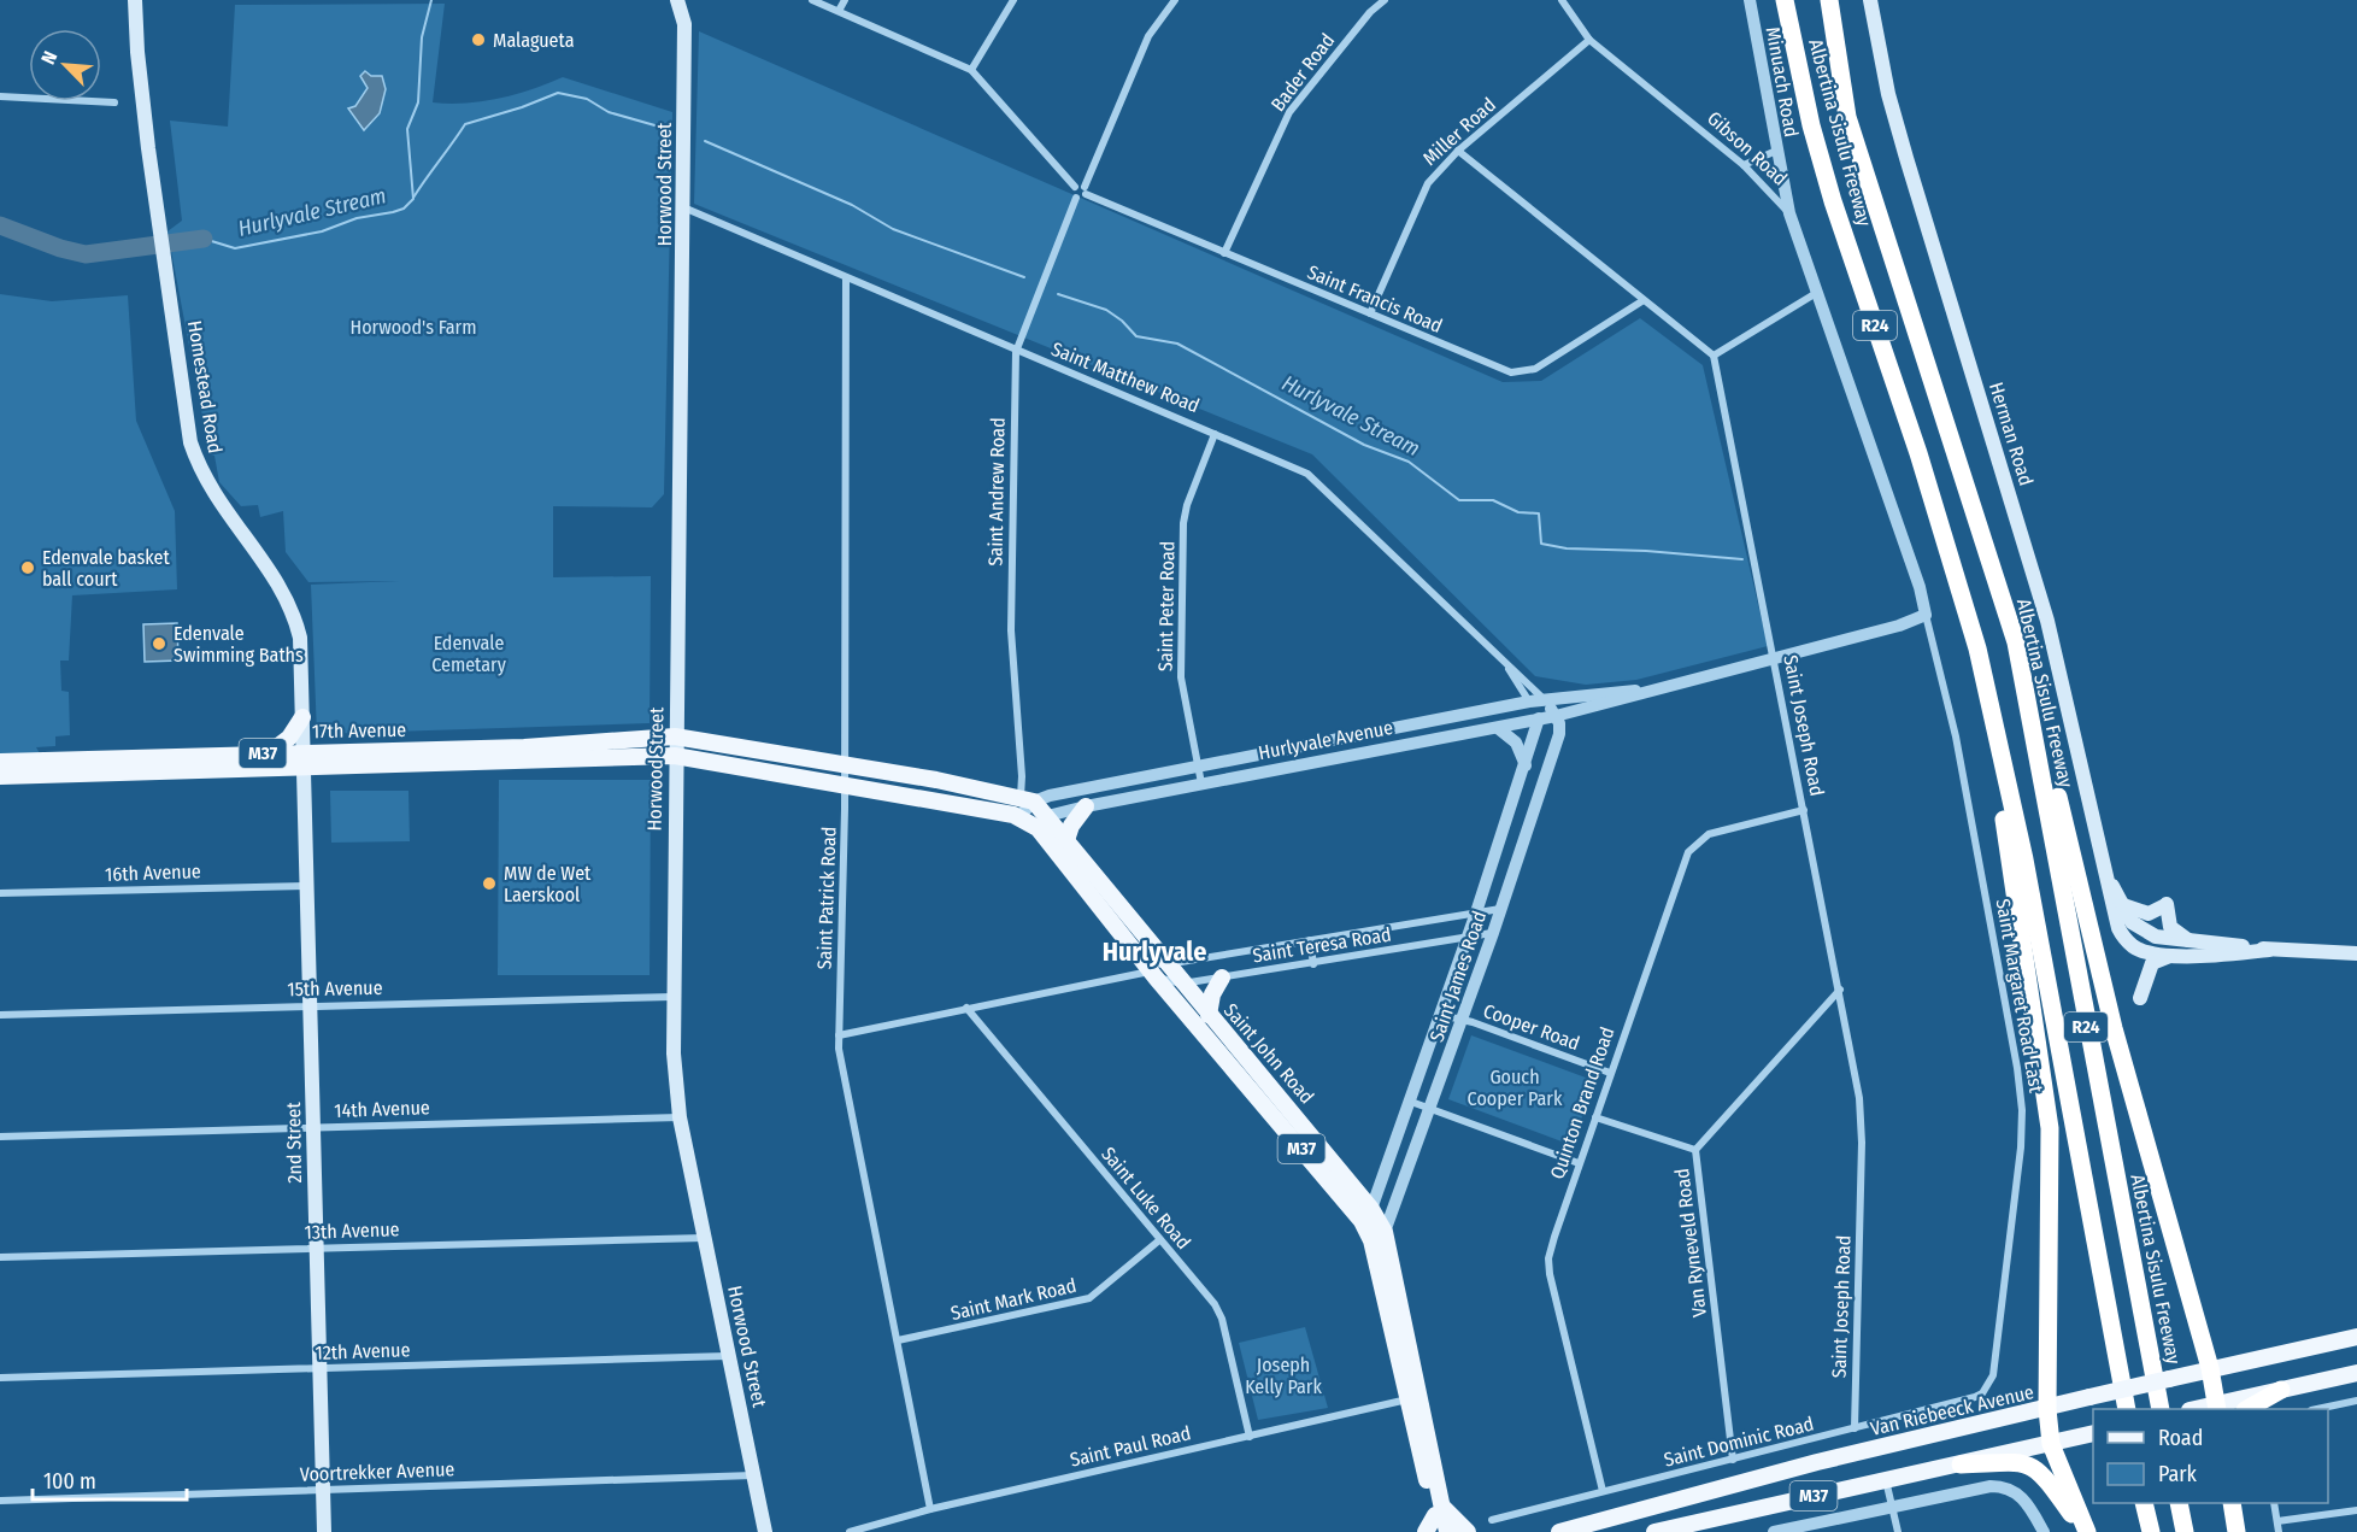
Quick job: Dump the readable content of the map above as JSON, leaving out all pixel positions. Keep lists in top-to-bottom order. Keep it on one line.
{"streets":{"highway":["Albertina Sisulu Freeway","R24"],"main road":["Horwood Street","Homestead Road","Herman Road","17th Avenue","Hurlyvale Avenue","M37","Saint John Road","2nd Street","Van Riebeeck Avenue"],"street":["Bader Road","Minuach Road","Miller Road","Gibson Road","Saint Francis Road","Saint Matthew Road","Saint Andrew Road","Saint Peter Road","Saint Joseph Road","16th Avenue","Saint Patrick Road","Saint Teresa Road","Saint James Road","15th Avenue","Saint Margaret Road East","Cooper Road","Quinton Brand Road","14th Avenue","Saint Luke Road","13th Avenue","Van Ryneveld Road","Saint Mark Road","12th Avenue","Saint Dominic Road","Saint Paul Road","Voortrekker Avenue"]},"crossings":[["Bader Road","Saint Francis Road"],["Minuach Road","Gibson Road"],["Miller Road","Gibson Road"],["Miller Road","Saint Francis Road"],["Albertina Sisulu Freeway","R24"],["Gibson Road","Hurlyvale Avenue"],["Gibson Road","Saint Margaret Road East"],["Horwood Street","Saint Matthew Road"],["Horwood Street","17th Avenue"],["Horwood Street","Hurlyvale Avenue"],["Horwood Street","M37"],["Horwood Street","15th Avenue"],["Horwood Street","14th Avenue"],["Horwood Street","13th Avenue"],["Horwood Street","12th Avenue"],["Horwood Street","Voortrekker Avenue"],["Saint Matthew Road","Saint Andrew Road"],["Saint Matthew Road","Saint Peter Road"],["Saint Matthew Road","Hurlyvale Avenue"],["Saint Matthew Road","Saint Patrick Road"],["Saint Matthew Road","Saint James Road"],["Homestead Road","17th Avenue"],["Homestead Road","2nd Street"],["Saint Andrew Road","Hurlyvale Avenue"],["Saint Andrew Road","Saint John Road"],["Saint Peter Road","Hurlyvale Avenue"],["Saint Joseph Road","Hurlyvale Avenue"],["Saint Joseph Road","Quinton Brand Road"],["Saint Joseph Road","Van Ryneveld Road"],["Saint Joseph Road","Saint Dominic Road"],["17th Avenue","Hurlyvale Avenue"],["17th Avenue","M37"],["17th Avenue","2nd Street"],["Hurlyvale Avenue","M37"],["Hurlyvale Avenue","Saint Patrick Road"],["Hurlyvale Avenue","Saint James Road"],["Hurlyvale Avenue","Saint Margaret Road East"],["Hurlyvale Avenue","Saint John Road"],["M37","Saint Patrick Road"],["M37","Saint John Road"],["16th Avenue","2nd Street"],["Saint Patrick Road","Saint Teresa Road"],["Saint Patrick Road","Saint Mark Road"],["Saint Patrick Road","Saint Paul Road"],["Saint Teresa Road","Saint James Road"],["Saint Teresa Road","Saint John Road"],["Saint Teresa Road","Saint Luke Road"],["Saint James Road","Cooper Road"],["Saint James Road","Saint John Road"],["15th Avenue","2nd Street"],["Saint Margaret Road East","Saint Dominic Road"],["Cooper Road","Quinton Brand Road"],["Saint John Road","Saint Paul Road"],["Quinton Brand Road","Saint Dominic Road"],["14th Avenue","2nd Street"],["2nd Street","13th Avenue"],["2nd Street","12th Avenue"],["2nd Street","Voortrekker Avenue"],["Saint Luke Road","Saint Mark Road"],["Saint Luke Road","Saint Paul Road"],["Van Ryneveld Road","Saint Dominic Road"]],"districts":["Hurlyvale"],"water":["Hurlyvale Stream"],"parks":["Horwood's Farm","Edenvale Cemetary","Gouch Cooper Park","Joseph Kelly Park"],"places":["Malagueta","Edenvale basket ball court","Edenvale Swimming Baths","MW de Wet Laerskool"],"legend":["Road","Park"],"scale_bar":"100 m","north":"top left"}
